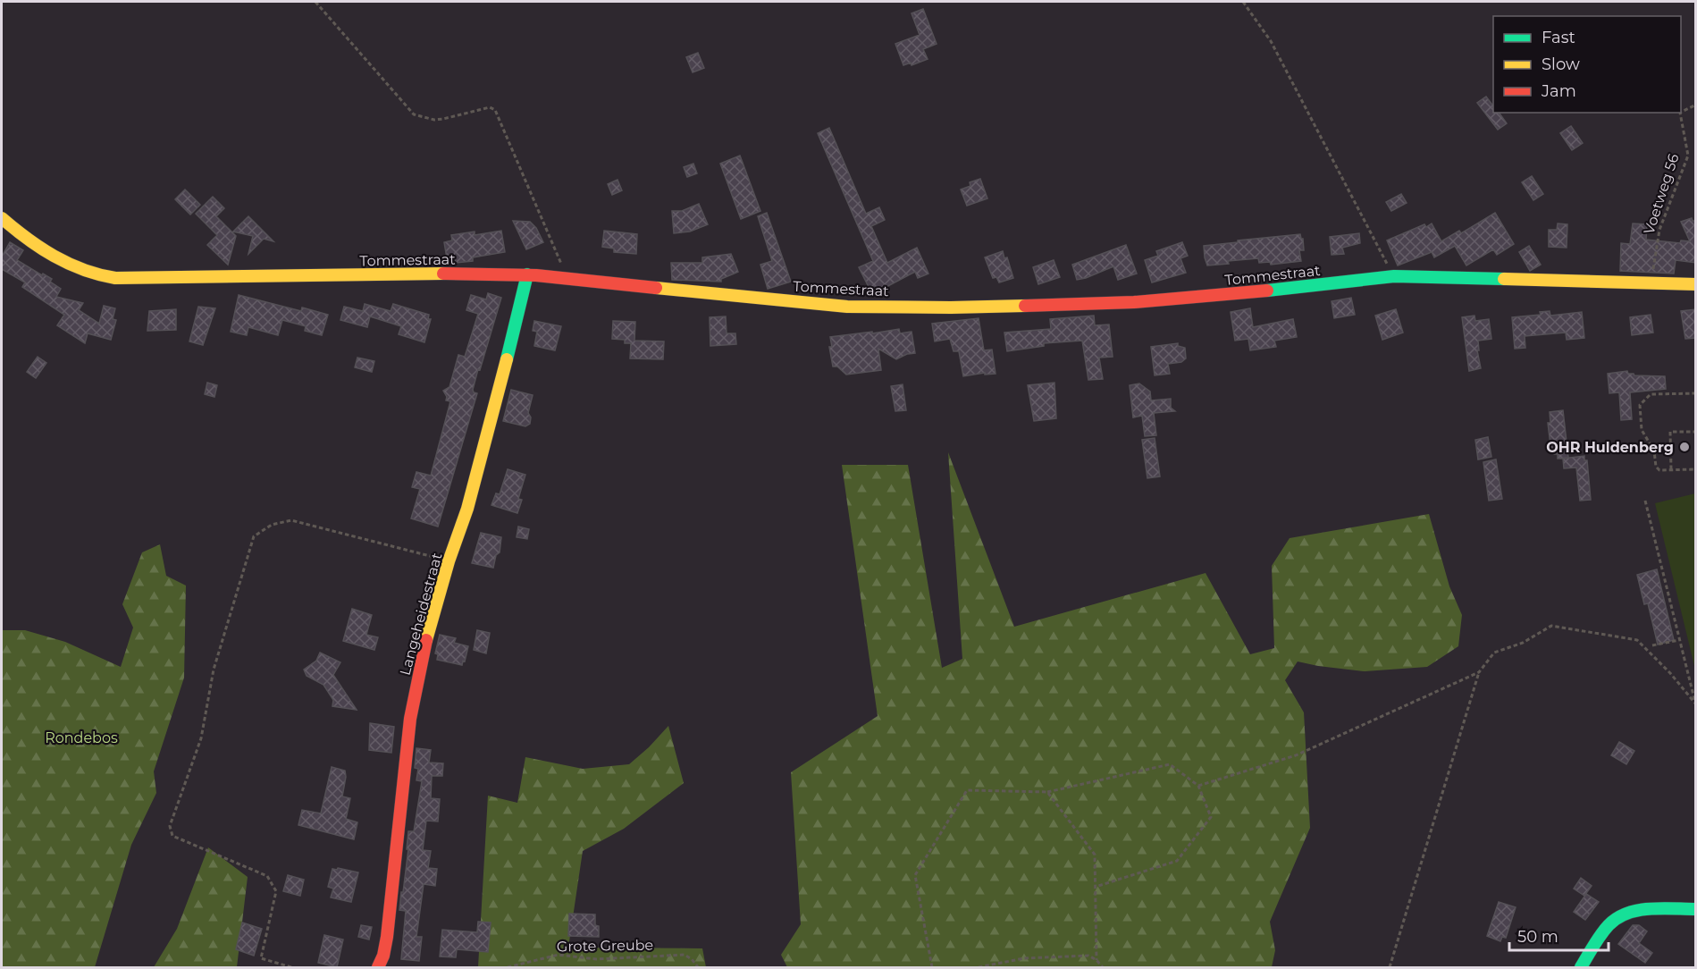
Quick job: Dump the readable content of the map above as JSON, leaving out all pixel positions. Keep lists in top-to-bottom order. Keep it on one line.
{"streets":{"street":["Tommestraat","Langeheidestraat"],"path":["Voetweg 56","Grote Greube"]},"crossings":[["Voetweg 56","Tommestraat"],["Tommestraat","Langeheidestraat"]],"parks":["Rondebos"],"places":["OHR Huldenberg"],"legend":["Fast","Slow","Jam"],"scale_bar":"50 m"}
